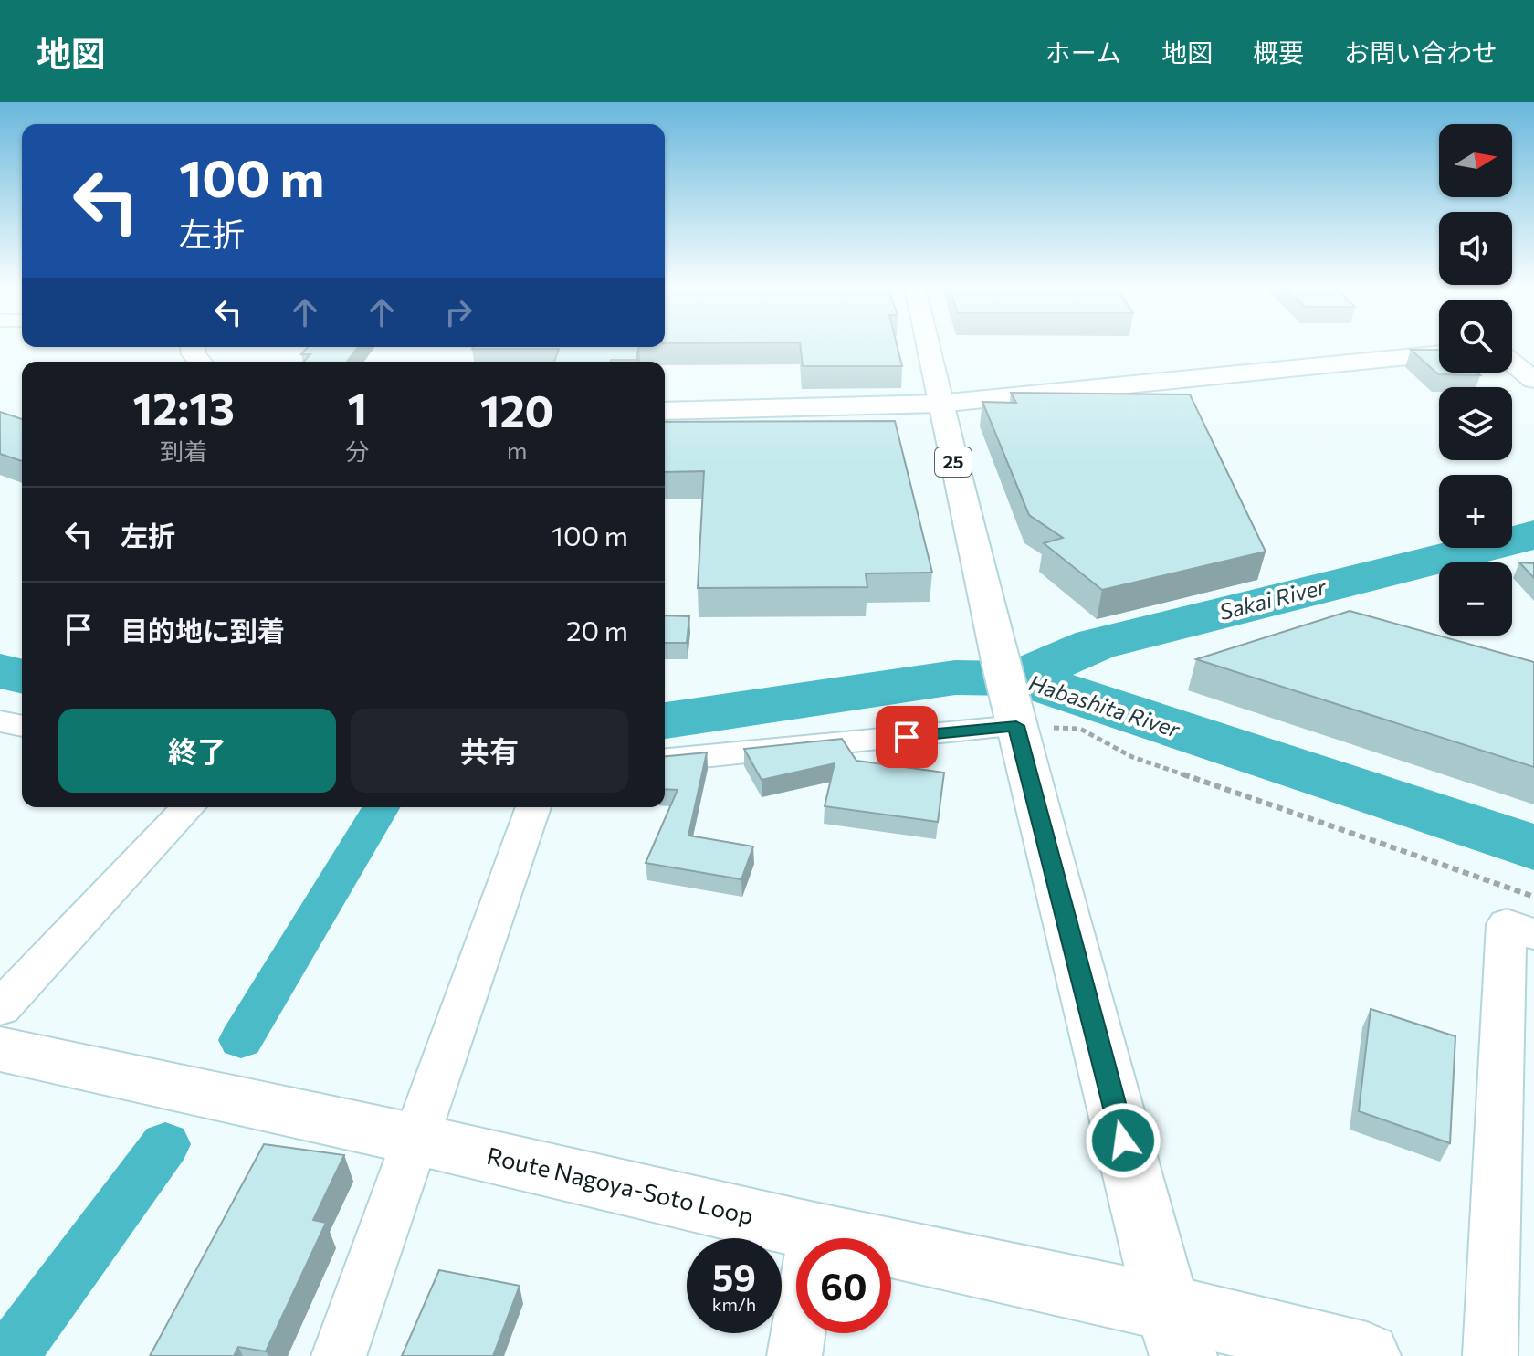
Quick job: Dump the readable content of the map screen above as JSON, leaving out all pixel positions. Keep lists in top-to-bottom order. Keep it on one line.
{"streets":{"main road":["25","Route Nagoya-Soto Loop"]},"crossings":[["25","Route Nagoya-Soto Loop"]],"water":["Sakai River","Habashita River"],"north":"right","page":{"header":"地図","nav":["ホーム","地図","概要","お問い合わせ"],"map_buttons":["+","−"],"turn":["100 m","左折"],"eta":["12:13","到着","1","分","120","m"],"list":[{"name":"左折","value":"100 m"},{"name":"目的地に到着","value":"20 m"}],"buttons":["終了","共有"],"speed":"59 km/h","limit":"60"}}
